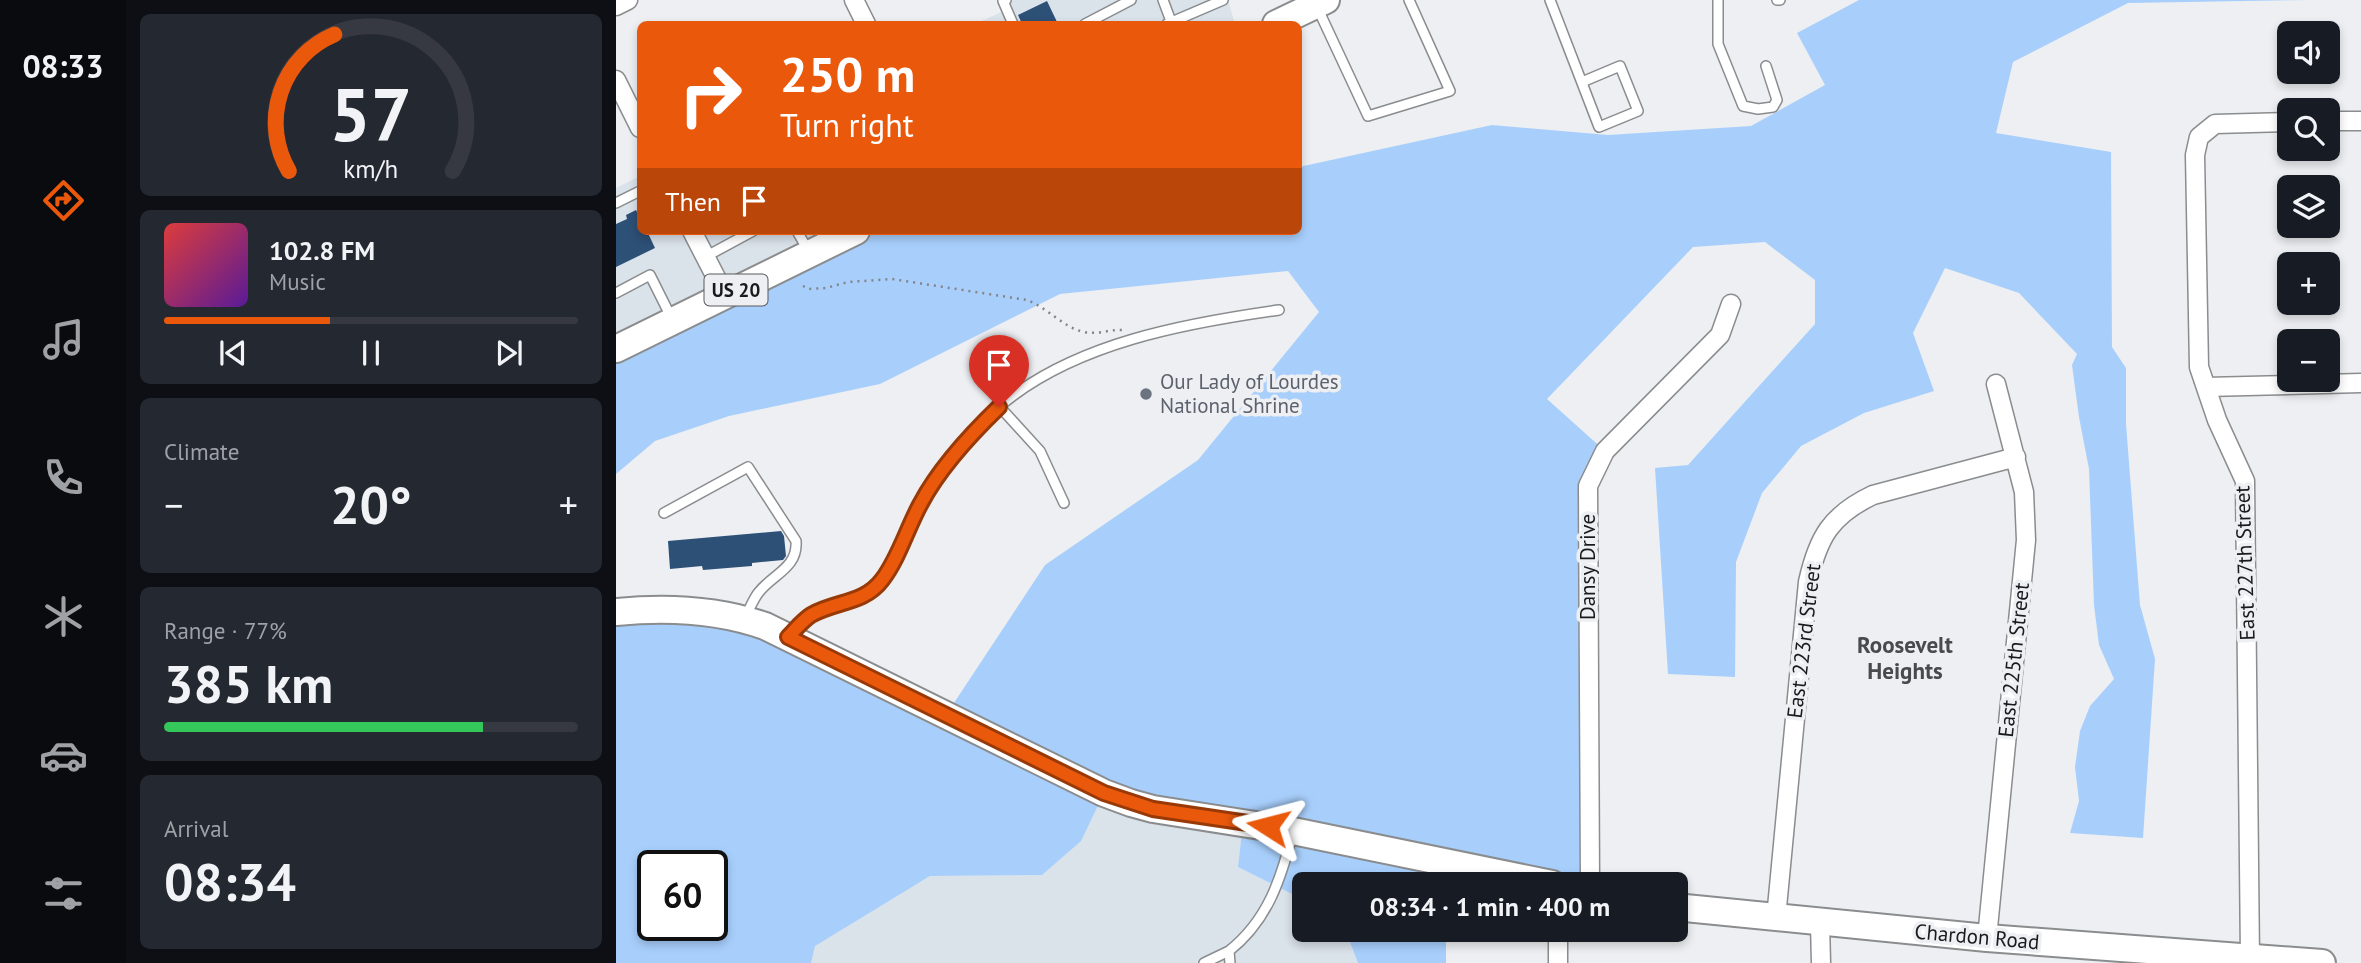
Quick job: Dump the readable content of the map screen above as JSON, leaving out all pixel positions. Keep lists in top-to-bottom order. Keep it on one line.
{"streets":{"main road":["US 20","Chardon Road"],"street":["East 227th Street","Dansy Drive","East 223rd Street","East 225th Street"]},"crossings":[["East 227th Street","Chardon Road"],["East 223rd Street","East 225th Street"],["East 223rd Street","Chardon Road"],["East 225th Street","Chardon Road"]],"districts":["Roosevelt Heights"],"places":["Our Lady of Lourdes National Shrine"],"page":{"tabs":"08:33","map_buttons":["+","−"],"turn":["250 m","Turn right"],"then":"Then","song":["102.8 FM","Music"],"tile":["Climate",["Range · 77%","385 km"],["Arrival","08:34"]],"heat":["−","20°","+"],"limit":"60","trip":"08:34 · 1 min · 400 m","gauge":["57","km/h"]}}
